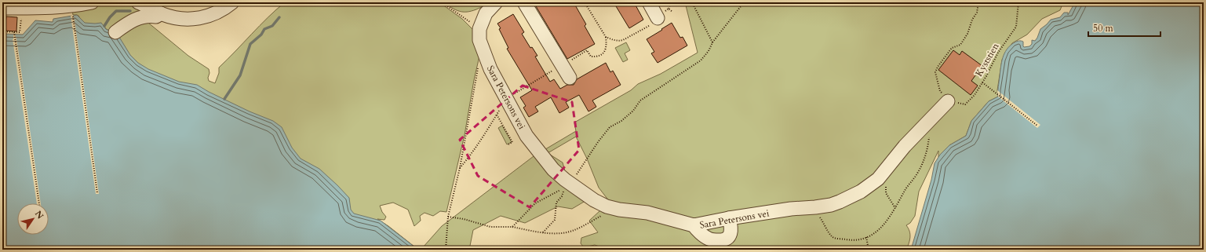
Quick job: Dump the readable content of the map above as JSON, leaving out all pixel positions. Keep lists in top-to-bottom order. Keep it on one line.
{"streets":{"street":["Sara Petersons vei"],"path":["Kyststien"]},"crossings":[["Kyststien","Sara Petersons vei"]],"scale_bar":"50 m","north":"top right"}
